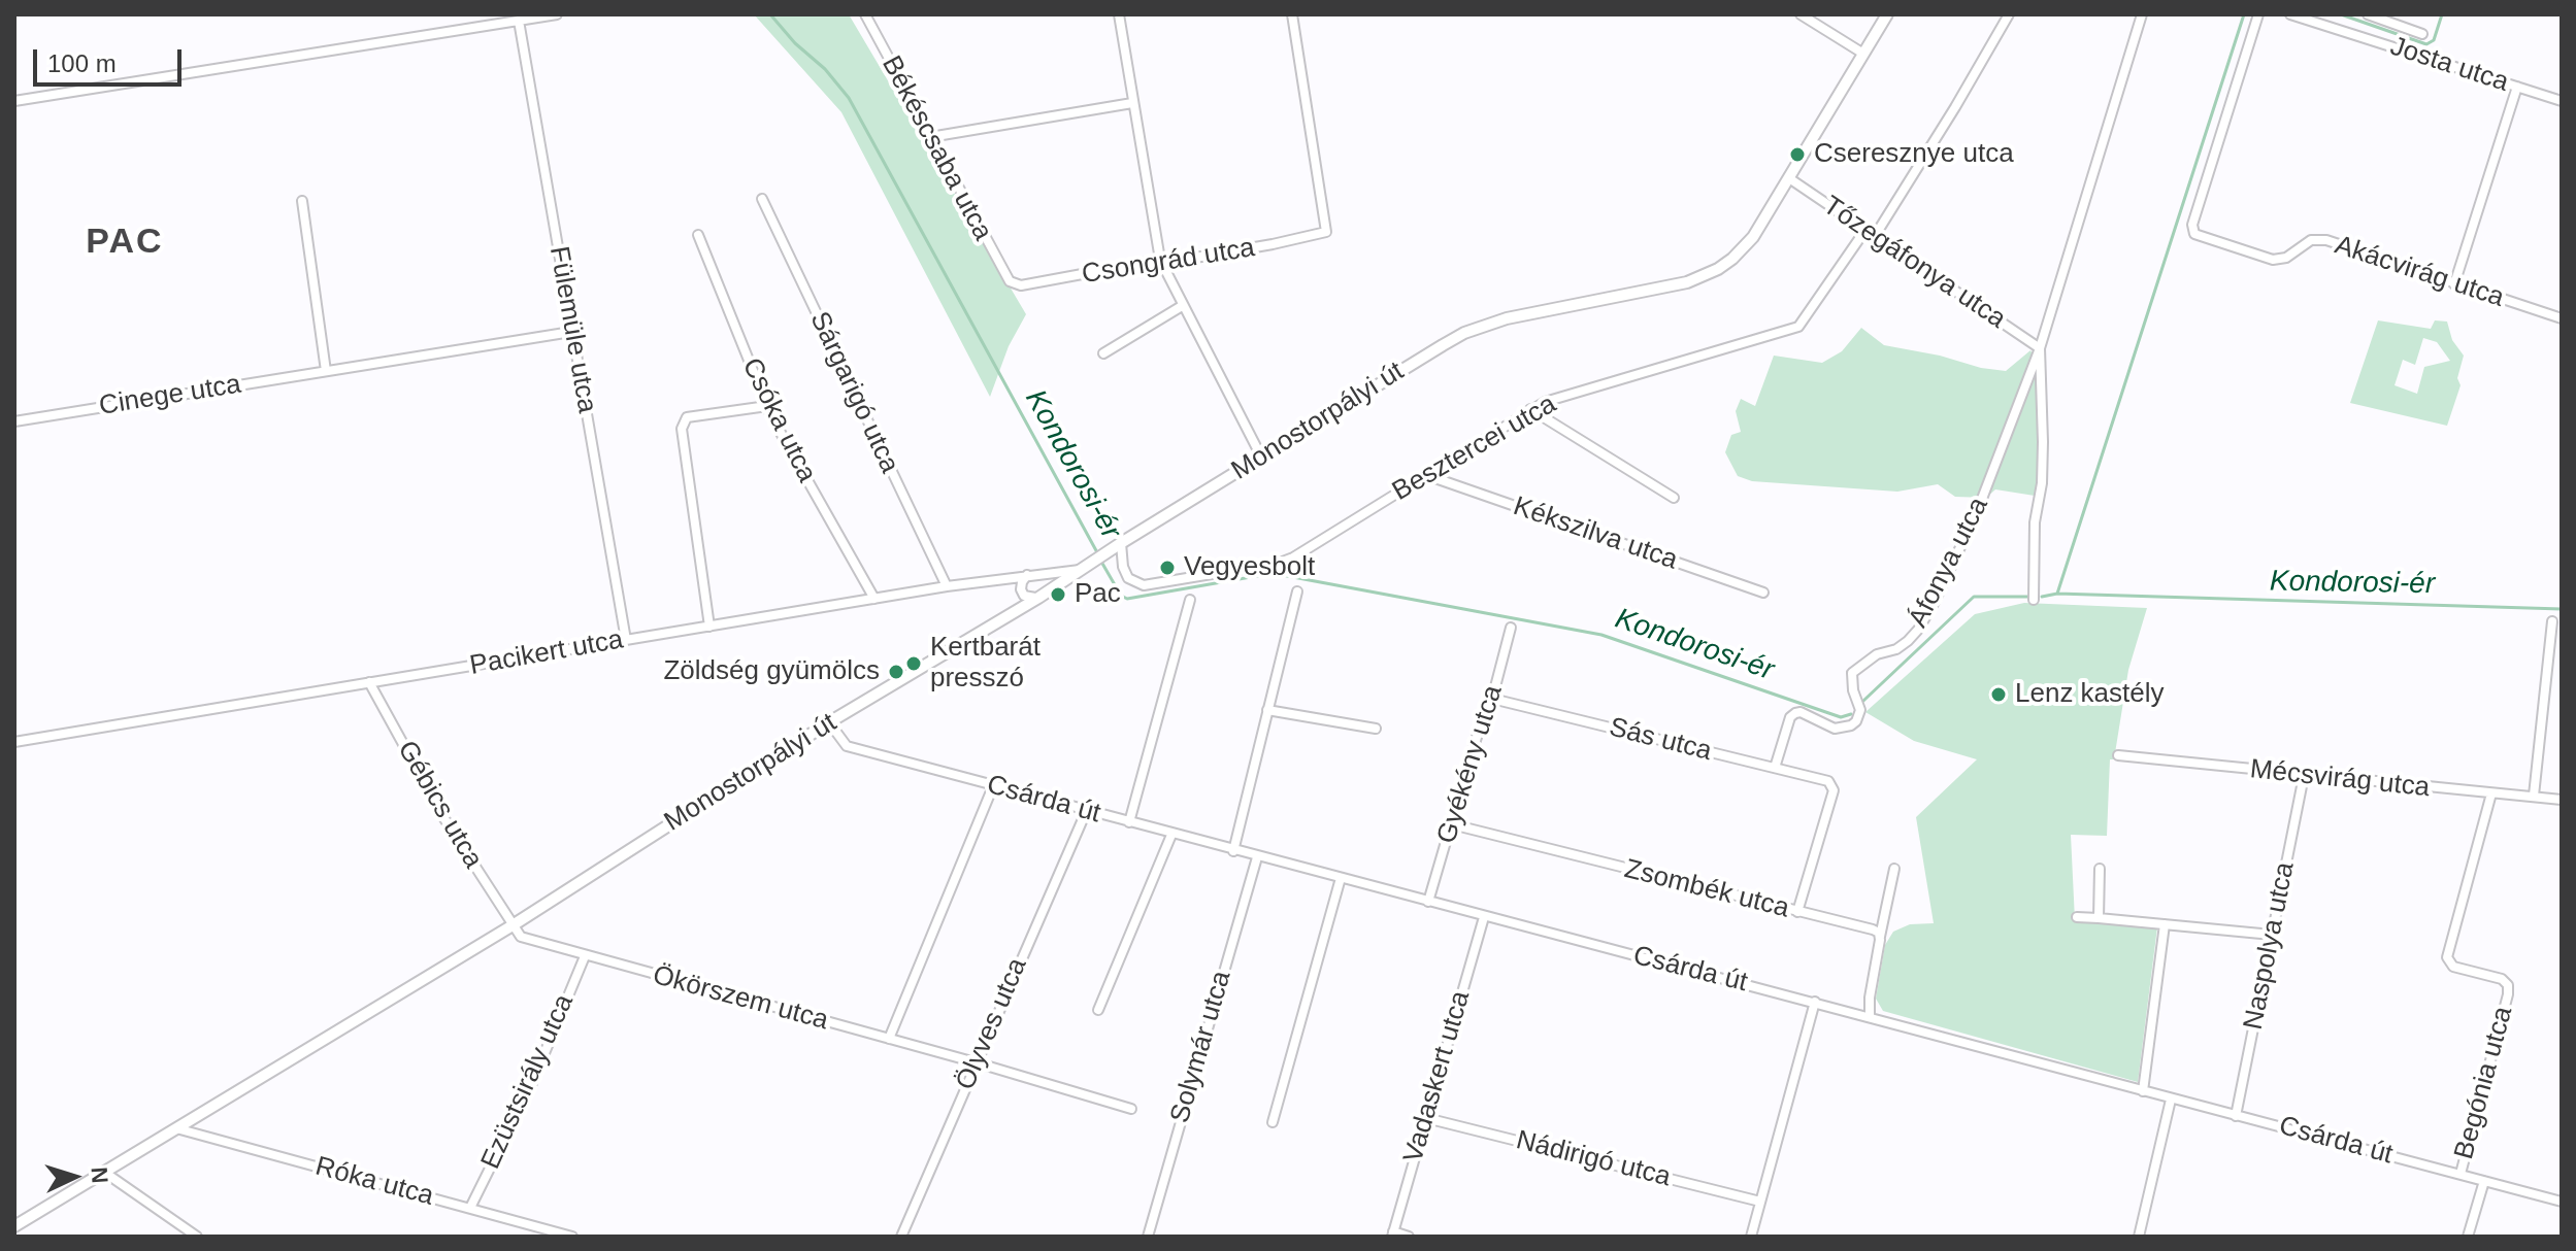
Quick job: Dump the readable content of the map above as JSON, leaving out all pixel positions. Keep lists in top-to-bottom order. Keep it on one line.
{"streets":{"street":["Josta utca","Békéscsaba utca","Csongrád utca","Tőzegáfonya utca","Akácvirág utca","Fülemüle utca","Sárgarigó utca","Cinege utca","Csóka utca","Monostorpályi út","Besztercei utca","Kékszilva utca","Áfonya utca","Pacikert utca","Sás utca","Gyékény utca","Mécsvirág utca","Csárda út","Gébics utca","Zsombék utca","Naspolya utca","Ökörszem utca","Ölyves utca","Solymár utca","Vadaskert utca","Ezüstsirály utca","Begónia utca","Nádirigó utca","Róka utca"]},"crossings":[["Békéscsaba utca","Csongrád utca"],["Tőzegáfonya utca","Monostorpályi út"],["Tőzegáfonya utca","Besztercei utca"],["Tőzegáfonya utca","Áfonya utca"],["Fülemüle utca","Cinege utca"],["Fülemüle utca","Pacikert utca"],["Sárgarigó utca","Pacikert utca"],["Csóka utca","Pacikert utca"],["Monostorpályi út","Besztercei utca"],["Monostorpályi út","Pacikert utca"],["Monostorpályi út","Csárda út"],["Monostorpályi út","Gébics utca"],["Monostorpályi út","Ökörszem utca"],["Monostorpályi út","Róka utca"],["Besztercei utca","Kékszilva utca"],["Áfonya utca","Sás utca"],["Pacikert utca","Gébics utca"],["Sás utca","Gyékény utca"],["Sás utca","Zsombék utca"],["Gyékény utca","Csárda út"],["Gyékény utca","Zsombék utca"],["Mécsvirág utca","Naspolya utca"],["Mécsvirág utca","Begónia utca"],["Csárda út","Naspolya utca"],["Csárda út","Ölyves utca"],["Csárda út","Solymár utca"],["Csárda út","Vadaskert utca"],["Csárda út","Begónia utca"],["Gébics utca","Ökörszem utca"],["Ökörszem utca","Ölyves utca"],["Ökörszem utca","Ezüstsirály utca"],["Vadaskert utca","Nádirigó utca"],["Ezüstsirály utca","Róka utca"]],"districts":["PAC"],"water":["Kondorosi-ér"],"places":["Cseresznye utca","Vegyesbolt","Pac","Kertbarát presszó","Zöldség gyümölcs","Lenz kastély"],"scale_bar":"100 m","north":"right"}
